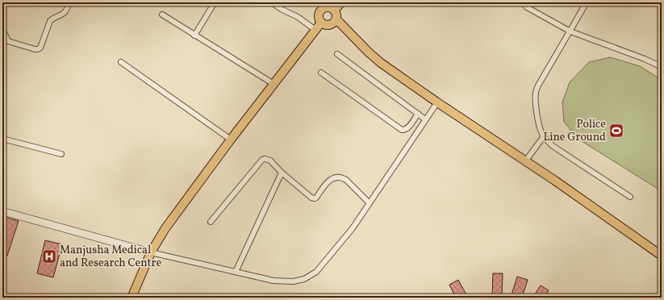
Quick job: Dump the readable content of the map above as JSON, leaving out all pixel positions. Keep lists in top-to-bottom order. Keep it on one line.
{"places":{"sports":["Police Line Ground"],"hospital":["Manjusha Medical and Research Centre"]}}
